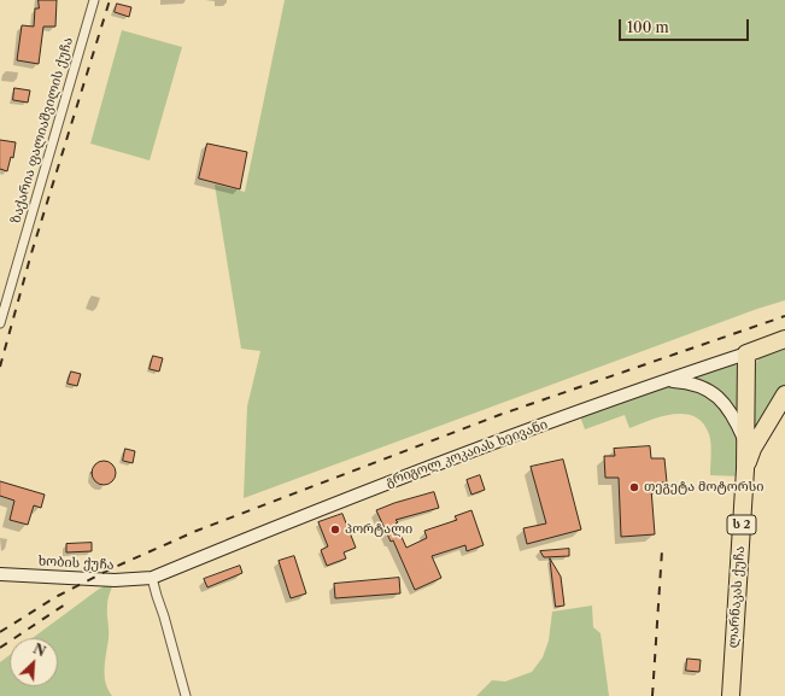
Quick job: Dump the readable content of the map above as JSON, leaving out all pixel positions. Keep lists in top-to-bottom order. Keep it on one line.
{"streets":{"highway":["გრიგოლ კოკაიას ხეივანი","ს 2","ლარნაკას ქუჩა"],"main road":["ხობის ქუჩა"],"street":["ზაქარია ფალიაშვილის ქუჩა"]},"crossings":[["გრიგოლ კოკაიას ხეივანი","ხობის ქუჩა"],["გრიგოლ კოკაიას ხეივანი","ლარნაკას ქუჩა"]],"places":["თეგეტა მოტორსი","პორტალი"],"scale_bar":"100 m","north":"top right"}
